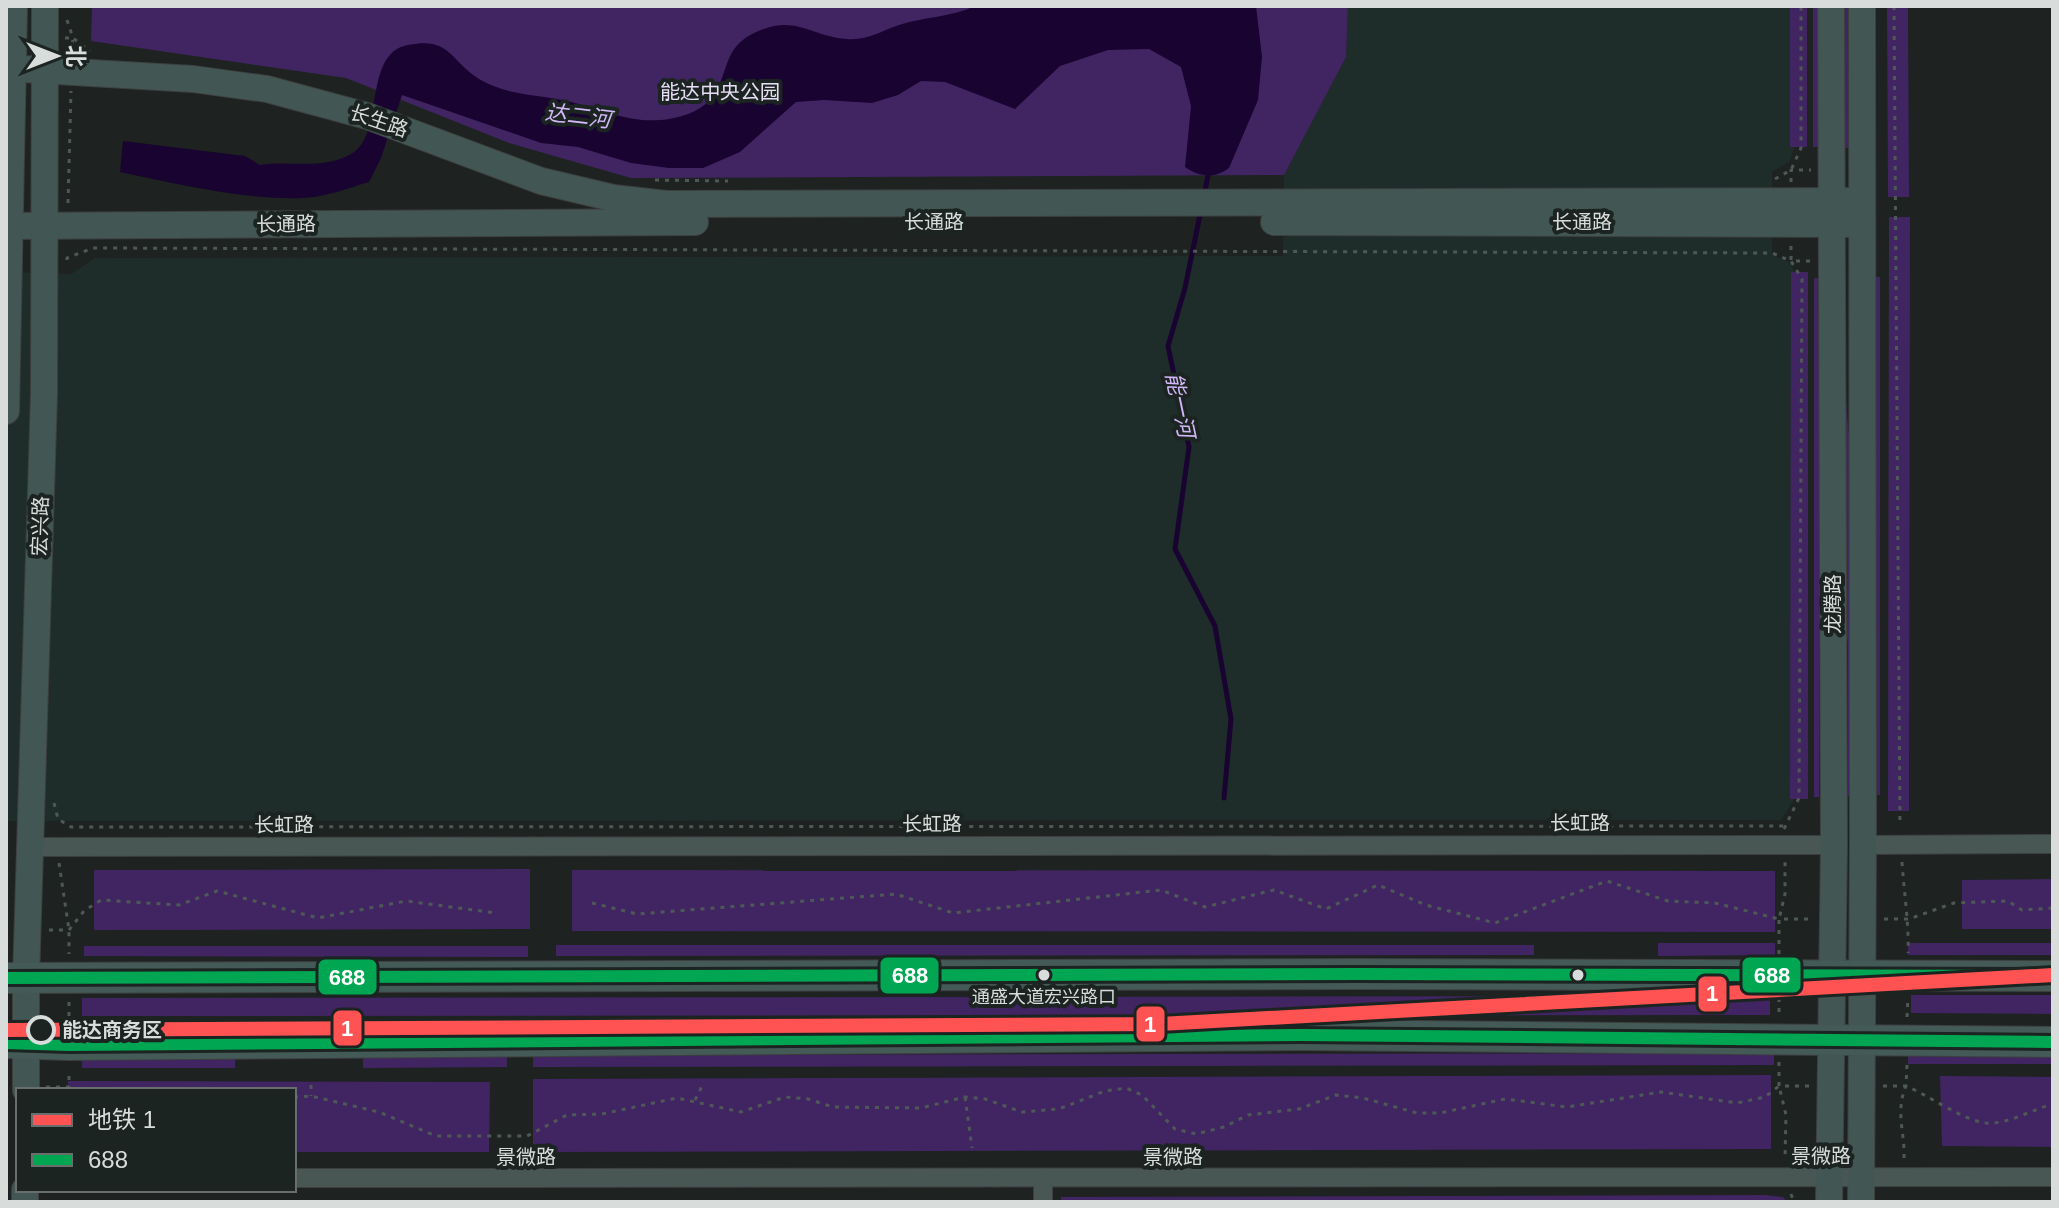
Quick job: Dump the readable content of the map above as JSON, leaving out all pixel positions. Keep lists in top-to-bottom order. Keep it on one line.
{"streets":{"main road":["长生路","长通路","宏兴路","龙腾路"],"street":["长虹路","景微路"]},"crossings":[["长生路","长通路"],["长生路","宏兴路"],["长通路","宏兴路"],["长通路","龙腾路"],["宏兴路","长虹路"],["龙腾路","长虹路"],["龙腾路","景微路"]],"water":["达二河","能一河"],"parks":["能达中央公园"],"places":["通盛大道宏兴路口","能达商务区"],"lines":["transit line 688","metro line 1"],"legend":["地铁 1","688"],"north":"right"}
